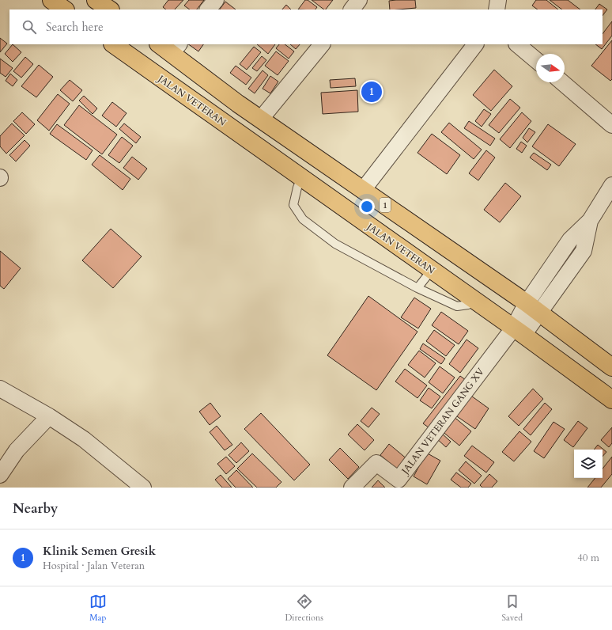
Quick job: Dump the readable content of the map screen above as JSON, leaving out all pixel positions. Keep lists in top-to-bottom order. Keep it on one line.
{"streets":{"highway":["JALAN VETERAN","1"],"street":["JALAN VETERAN GANG XV"]},"crossings":[["JALAN VETERAN","JALAN VETERAN GANG XV"],["1","JALAN VETERAN GANG XV"]],"north":"right","page":{"search":"Search here","pins":"1","heading":"Nearby","list":[{"mark":"1","name":"Klinik Semen Gresik","note":"Hospital · Jalan Veteran","value":"40 m"}],"nav":["Map","Directions","Saved"]}}
